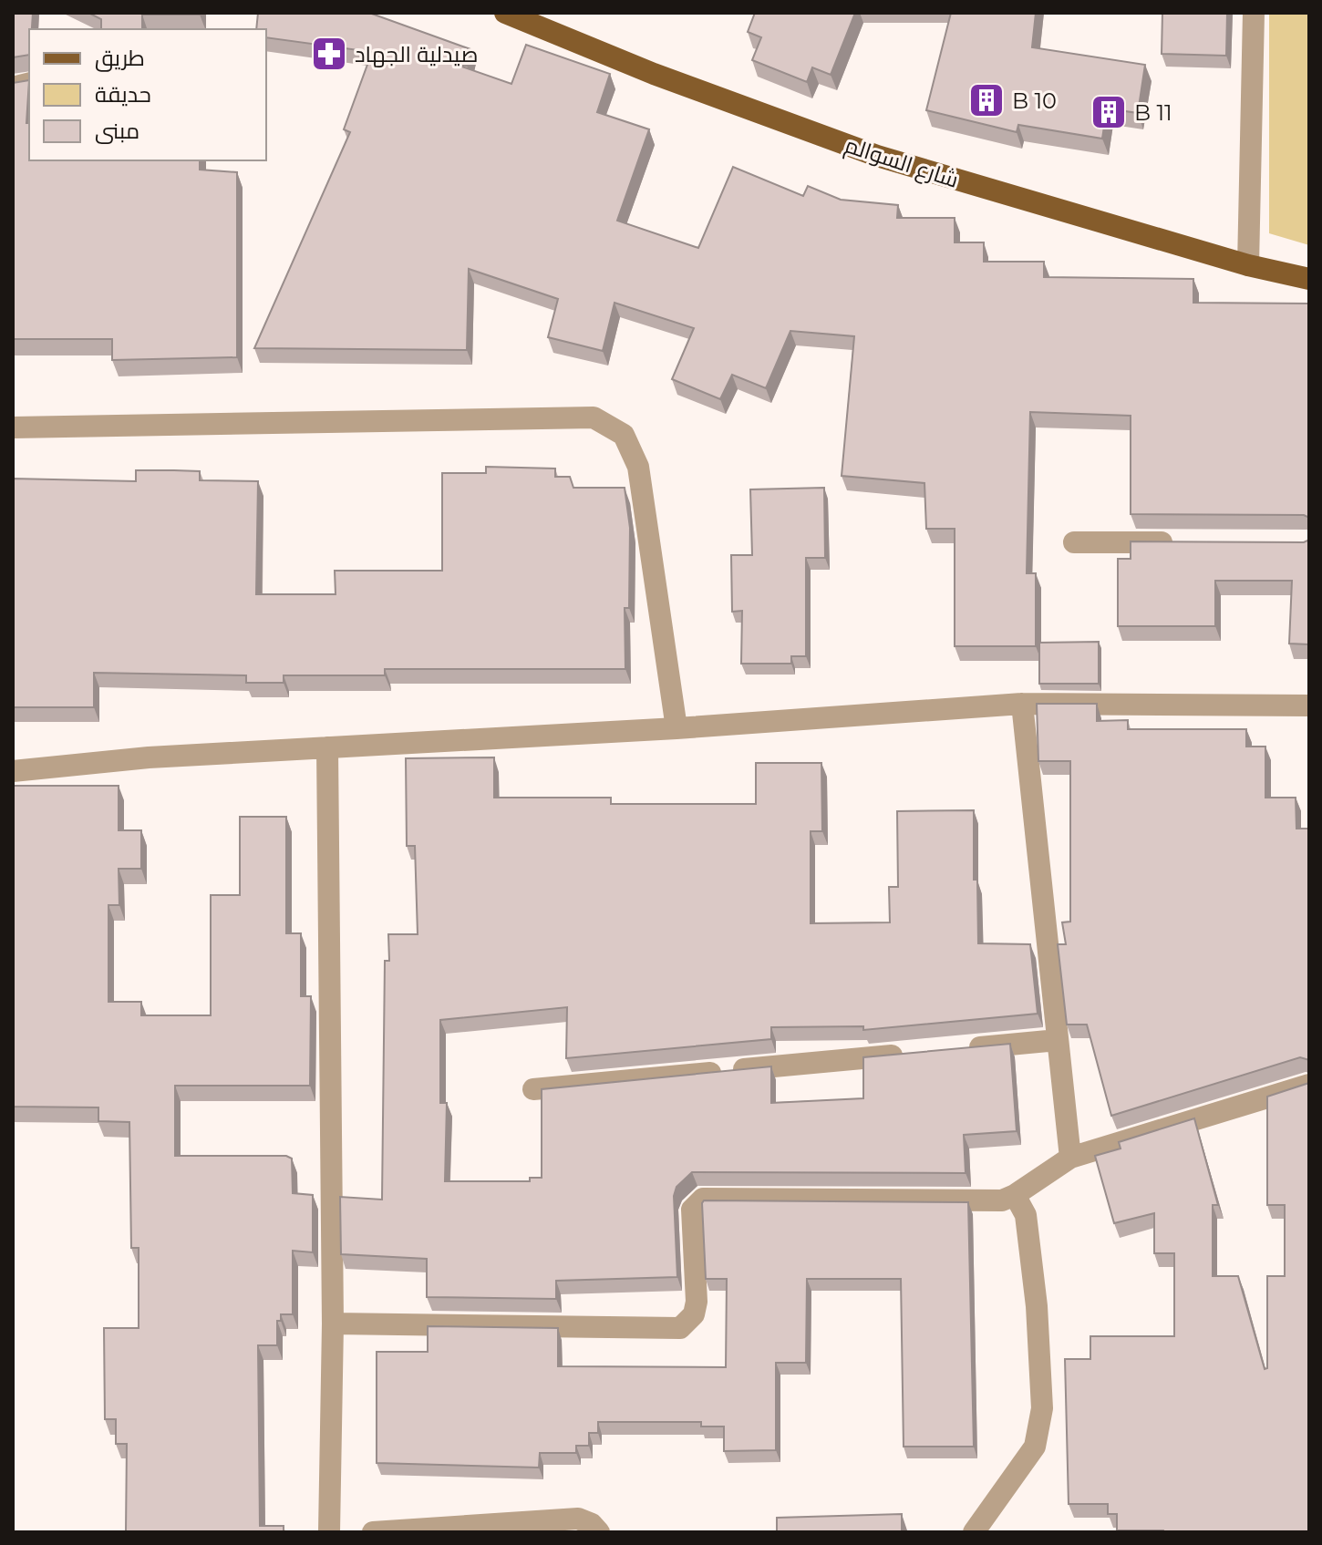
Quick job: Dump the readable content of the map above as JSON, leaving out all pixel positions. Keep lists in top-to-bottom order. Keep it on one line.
{"streets":{"main road":["شارع السوالم"]},"places":{"pharmacy":["صيدلية الجهاد"],"building":["B 10","B 11"]},"legend":["طريق","حديقة","مبنى"]}
